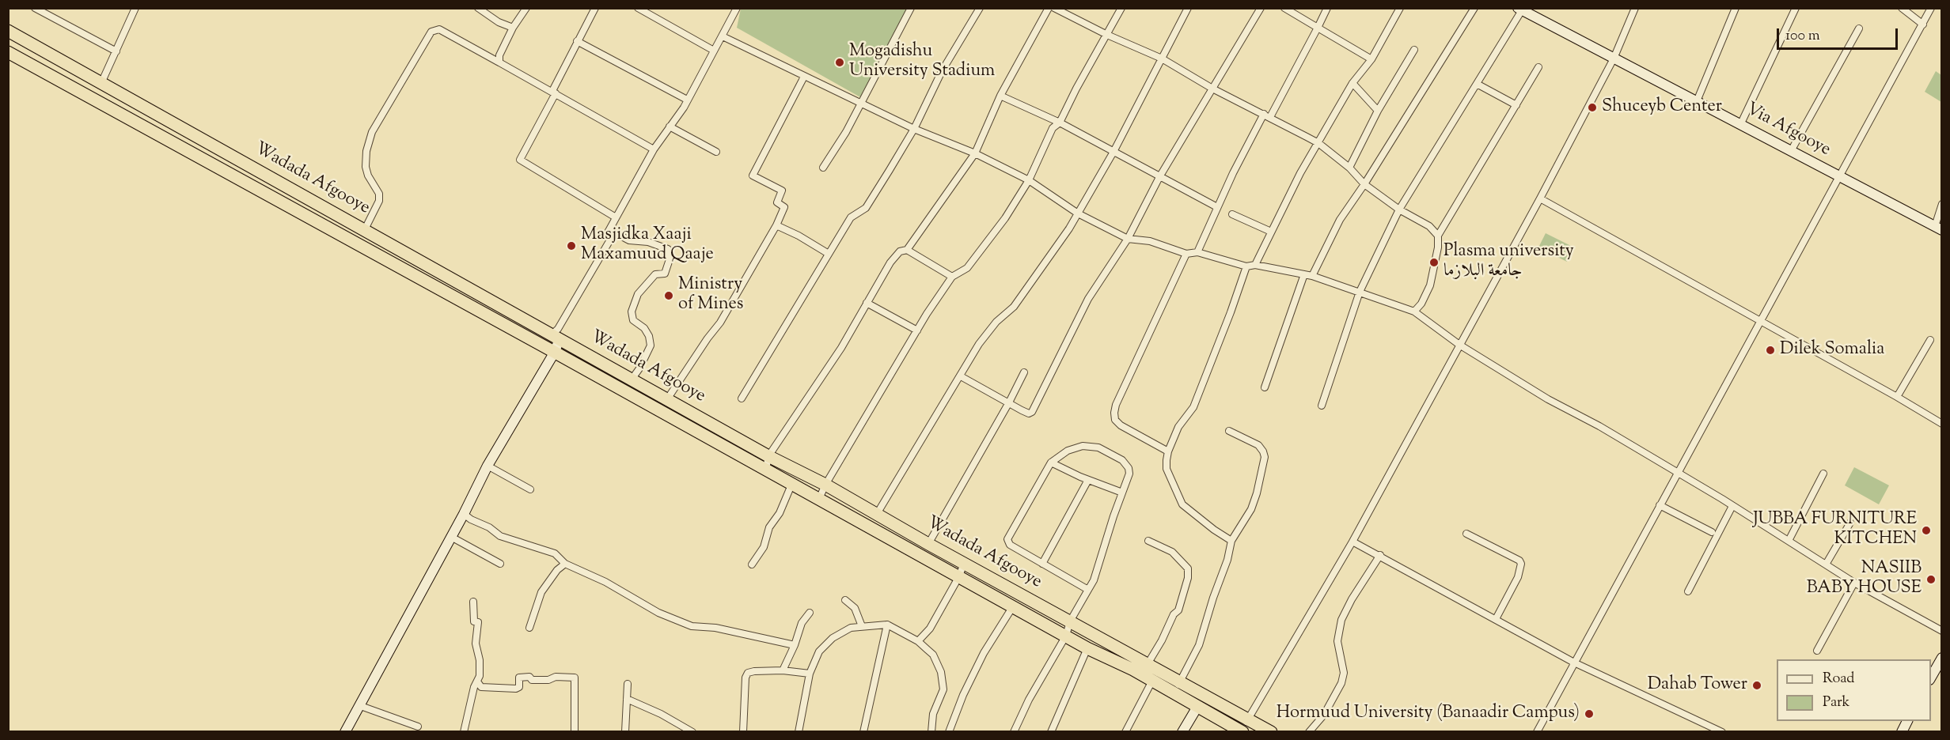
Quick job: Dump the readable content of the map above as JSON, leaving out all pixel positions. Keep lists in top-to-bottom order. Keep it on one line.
{"streets":{"highway":["Wadada Afgooye"],"street":["Via Afgooye"]},"places":["Mogadishu University Stadium","Shuceyb Center","Masjidka Xaaji Maxamuud Qaaje","Plasma university جامعة البلازما","Ministry of Mines","Dilek Somalia","JUBBA FURNITURE KITCHEN","NASIIB BABY HOUSE","Dahab Tower","Hormuud University (Banaadir Campus)"],"legend":["Road","Park"],"scale_bar":"100 m"}
